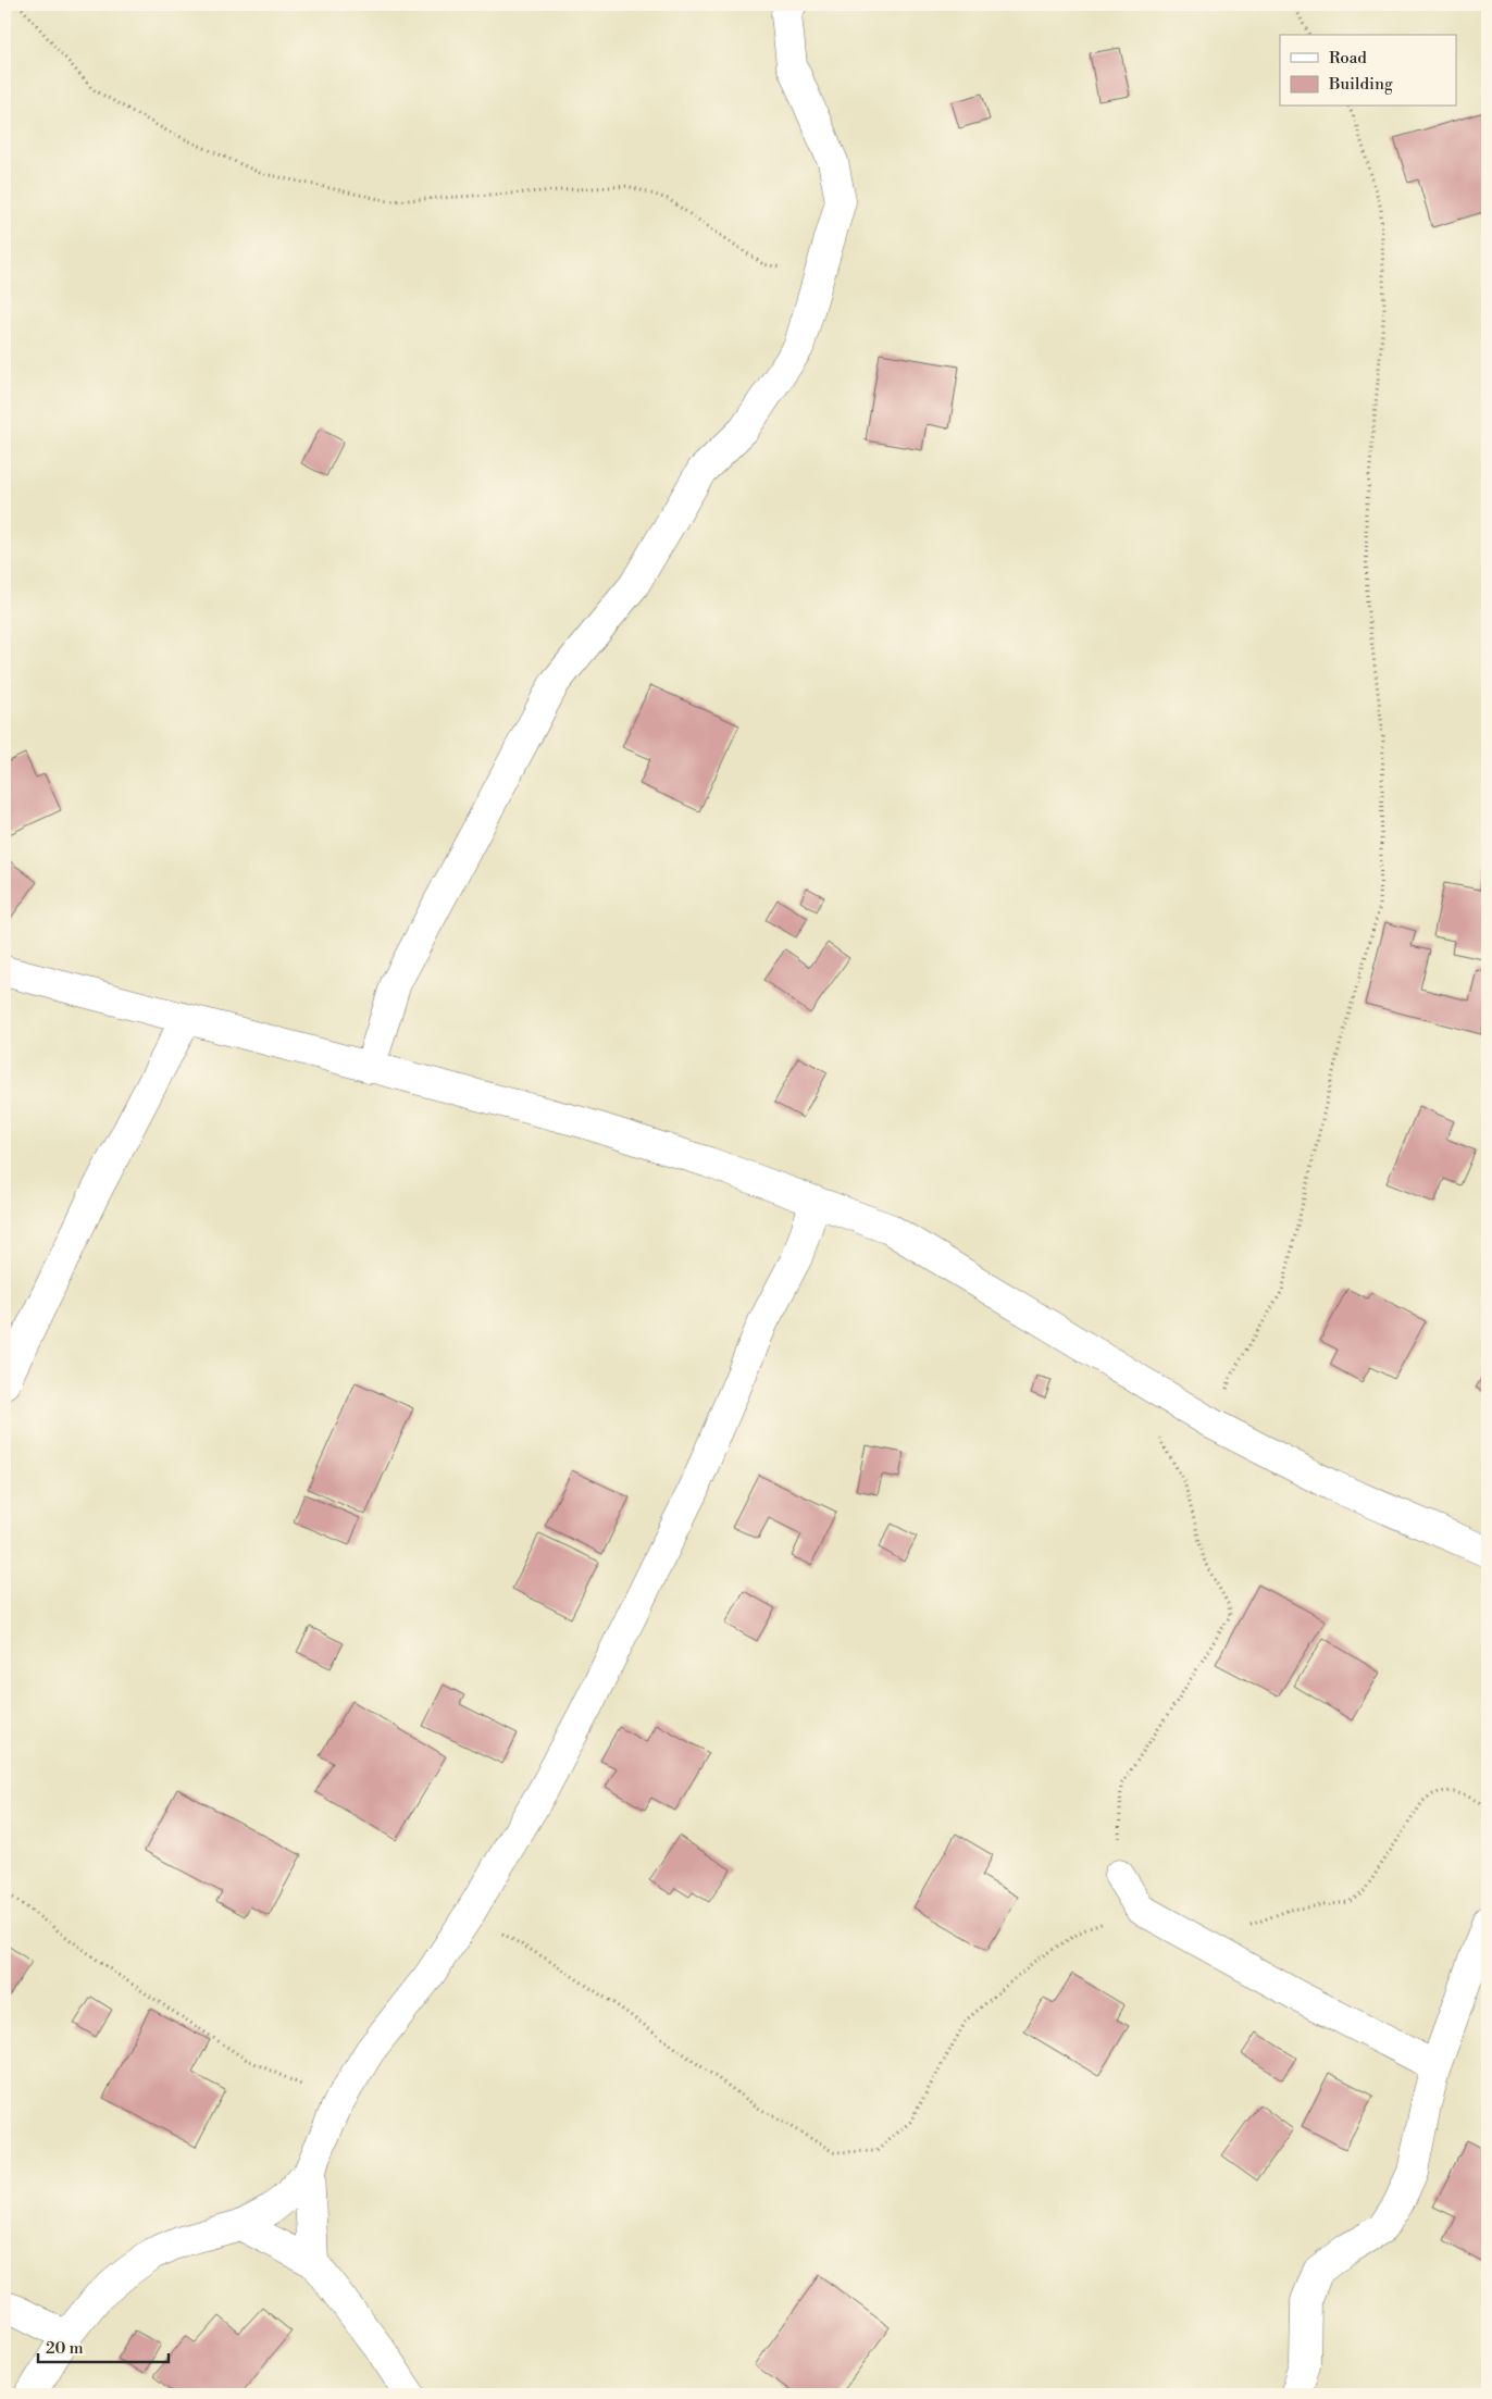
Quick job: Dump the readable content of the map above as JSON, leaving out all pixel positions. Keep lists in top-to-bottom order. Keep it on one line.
{"legend":["Road","Building"],"scale_bar":"20 m"}
